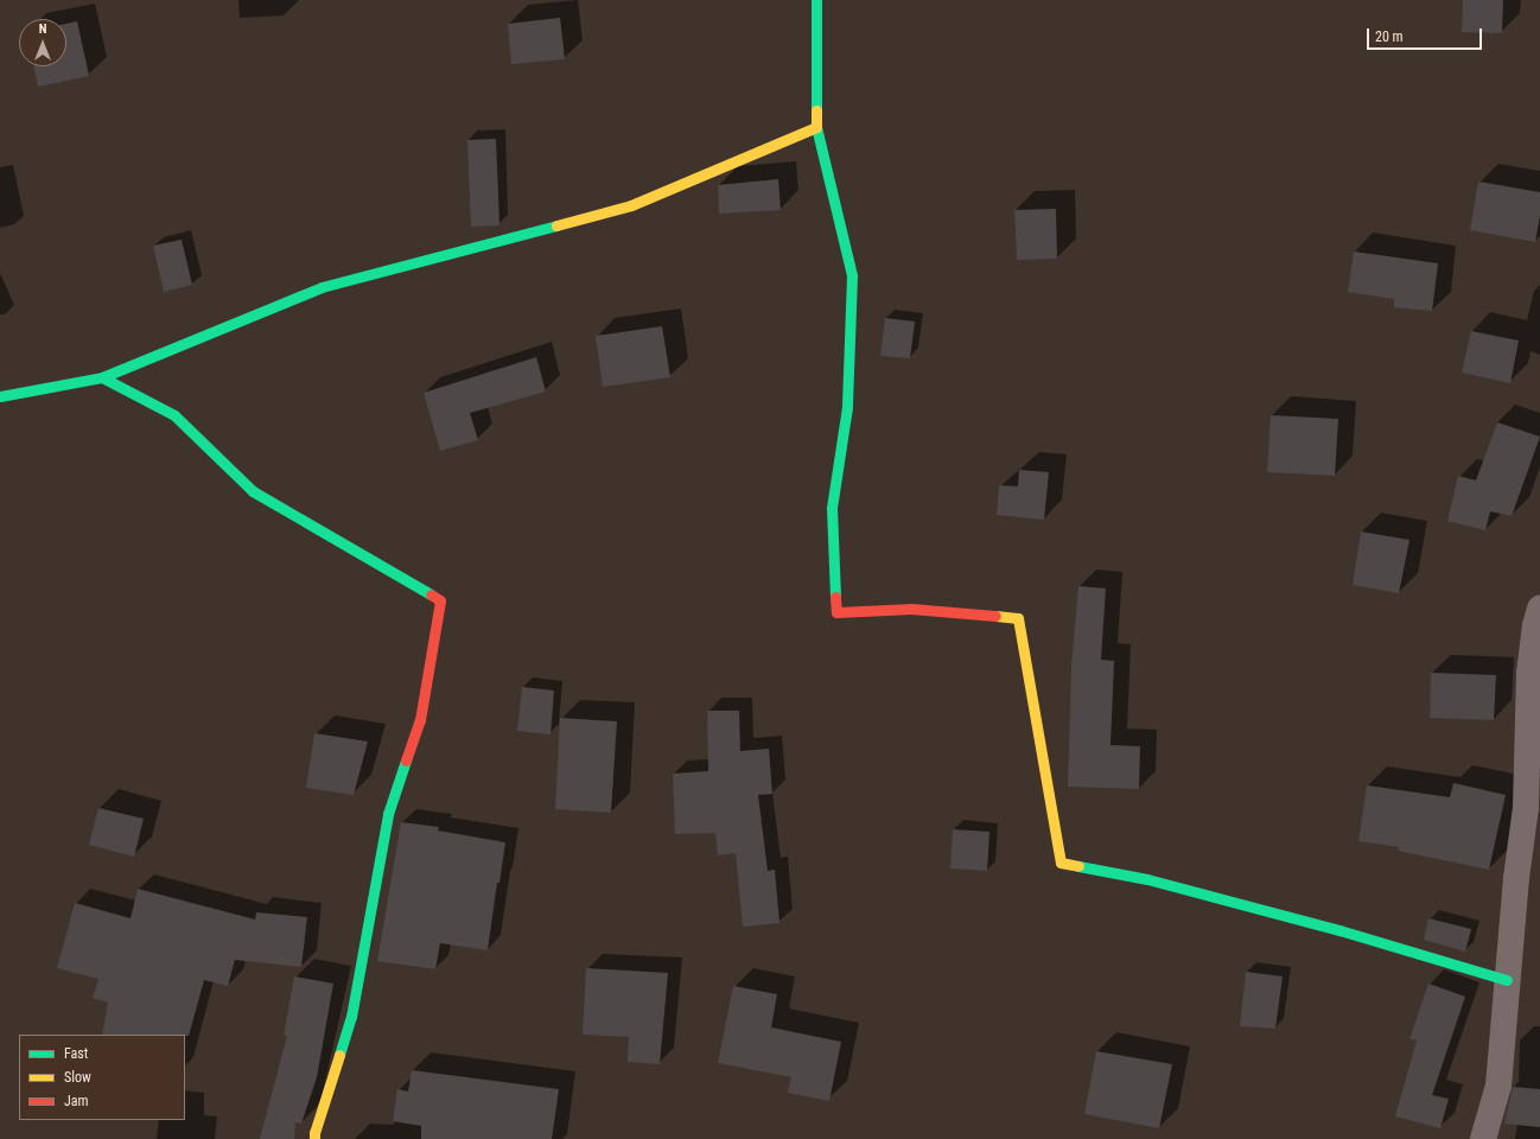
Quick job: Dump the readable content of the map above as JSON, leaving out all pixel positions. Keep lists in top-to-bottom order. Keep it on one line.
{"legend":["Fast","Slow","Jam"],"scale_bar":"20 m","north":"top"}
